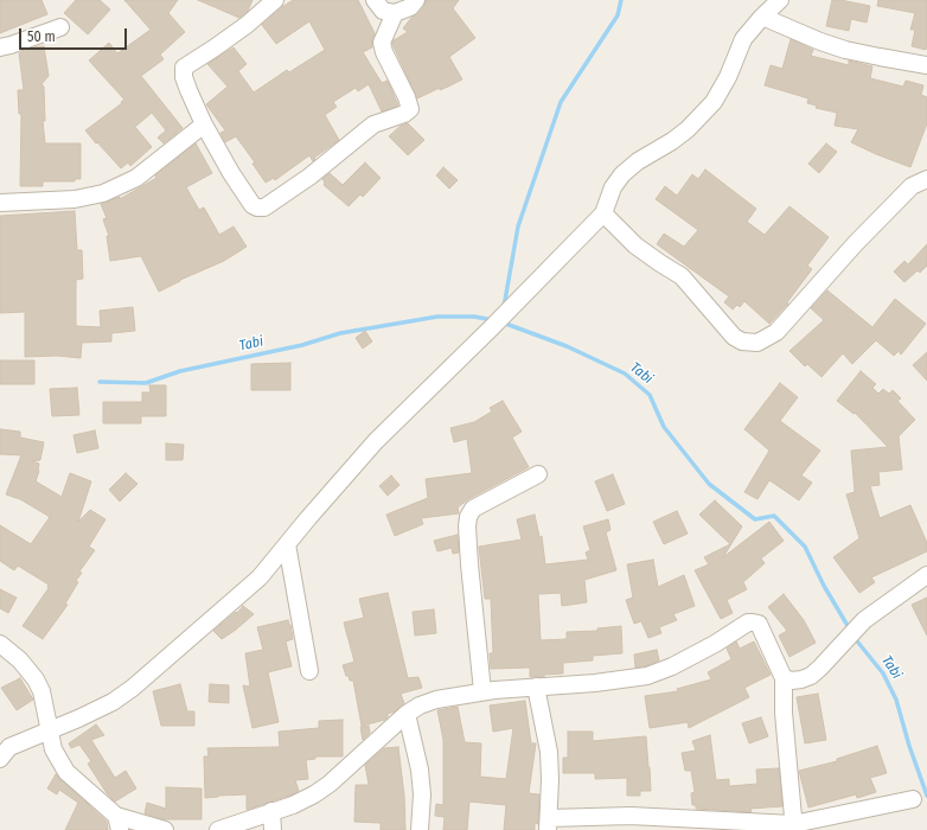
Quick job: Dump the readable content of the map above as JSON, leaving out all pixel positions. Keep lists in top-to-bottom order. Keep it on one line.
{"water":["Tabi"],"scale_bar":"50 m"}
